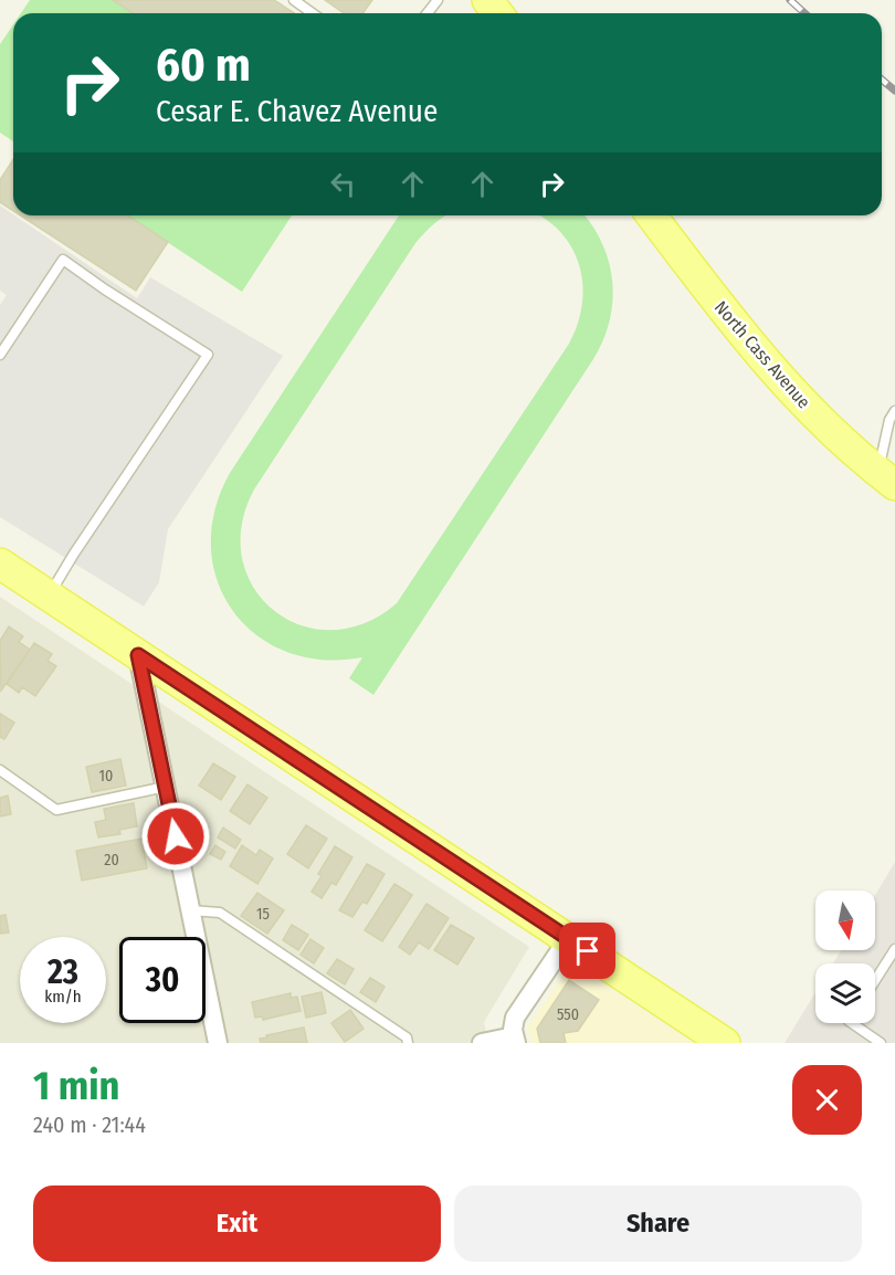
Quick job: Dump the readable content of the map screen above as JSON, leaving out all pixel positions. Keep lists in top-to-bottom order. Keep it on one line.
{"streets":{"main road":["North Cass Avenue"]},"house_numbers":["10","20","15","550"],"north":"bottom","page":{"turn":["60 m","Cesar E. Chavez Avenue"],"speed":"23 km/h","limit":"30","heading":["1 min","240 m · 21:44"],"buttons":["Exit","Share"]}}
